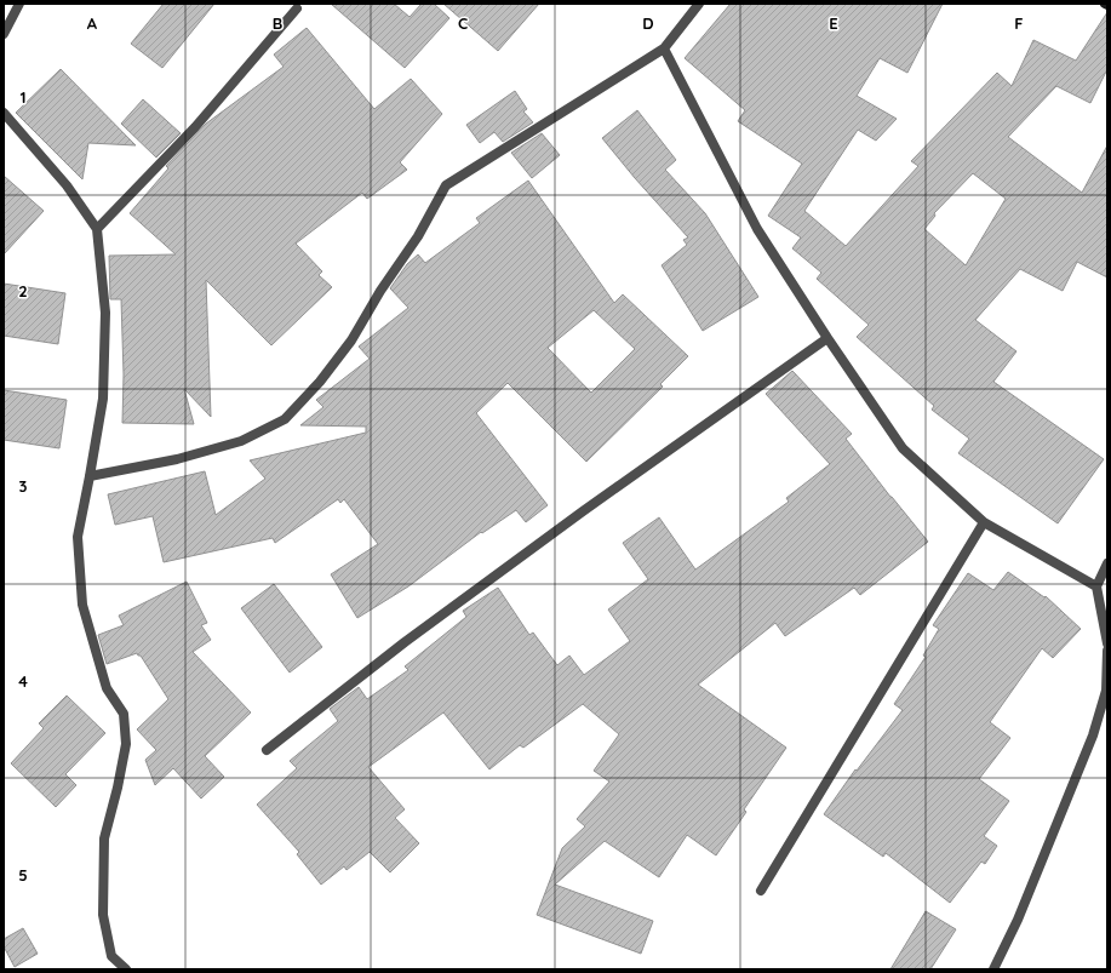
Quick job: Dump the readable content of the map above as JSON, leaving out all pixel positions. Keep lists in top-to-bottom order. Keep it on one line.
{"grid":{"columns":["A","B","C","D","E","F"],"rows":["1","2","3","4","5"]}}
